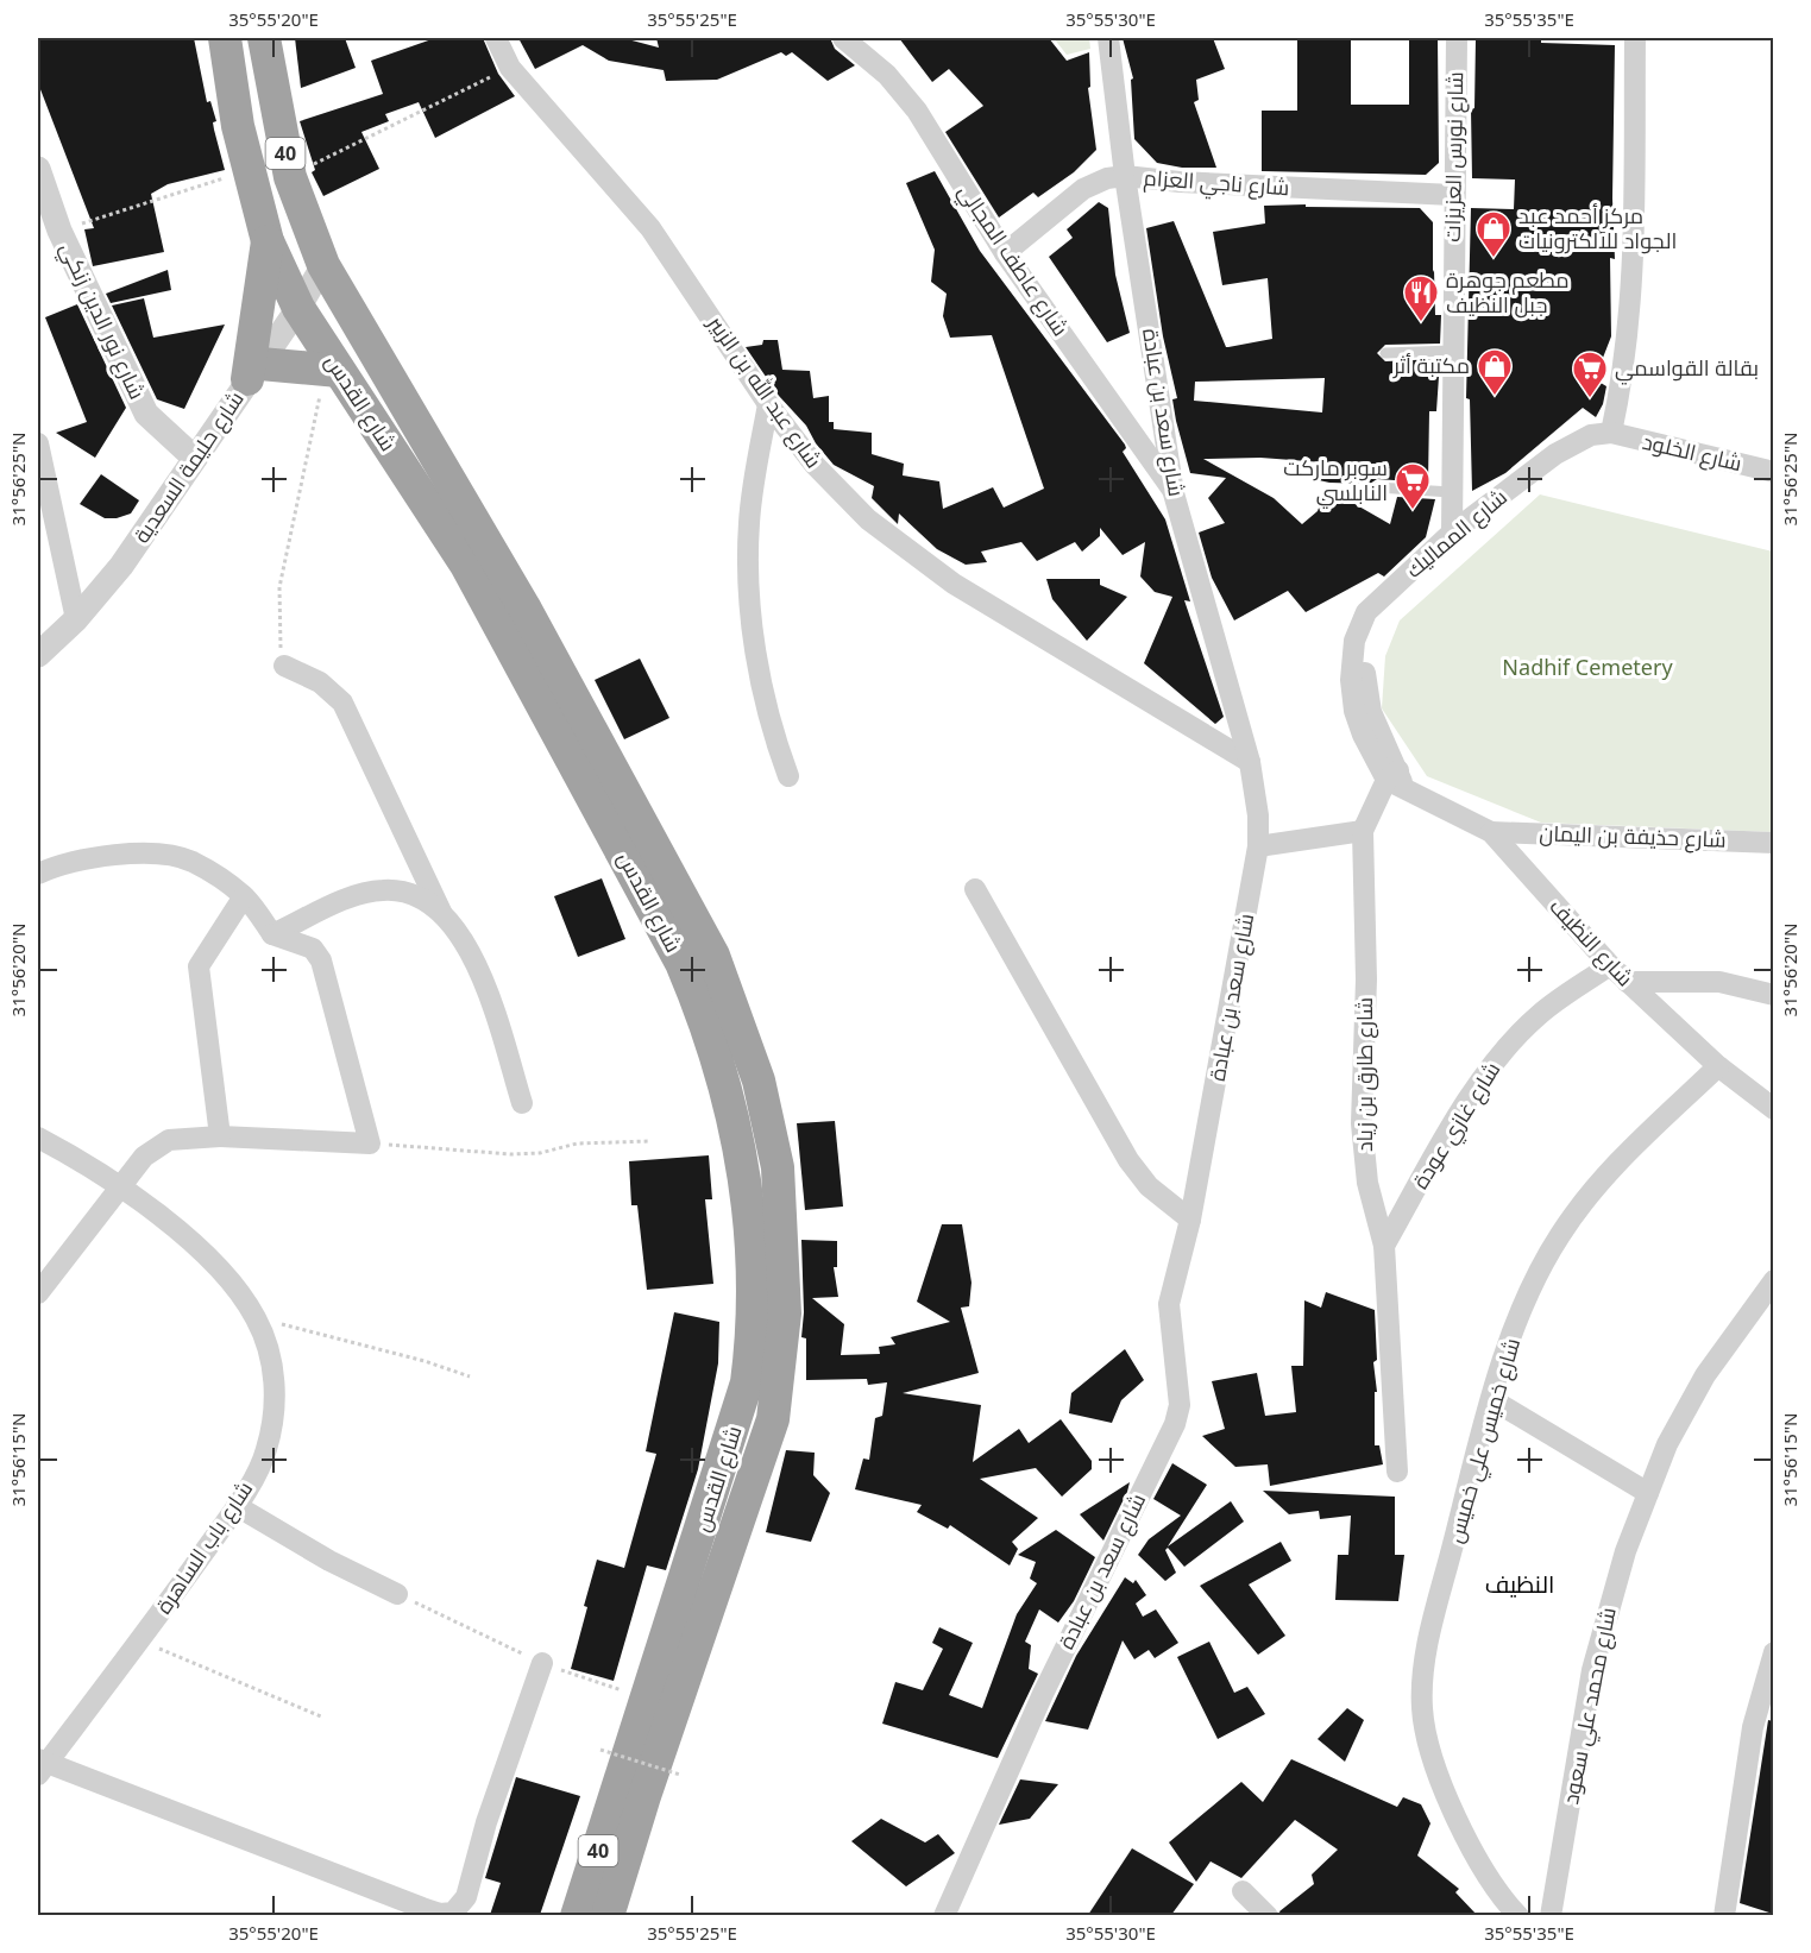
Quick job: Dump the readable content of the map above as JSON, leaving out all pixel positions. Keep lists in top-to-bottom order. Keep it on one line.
{"streets":{"highway":["40","شارع القدس"],"street":["شارع نورس العزيزات","شارع ناجي العزام","شارع عاطف المجالي","شارع نور الدين زنكي","شارع عبد الله بن الزبير","شارع سعد بن عبادة","شارع الخلود","شارع حليمة السعدية","شارع المماليك","شارع حذيفة بن اليمان","شارع النظيف","شارع طارق بن زياد","شارع غازي عودة","شارع خميس علي خميس","شارع باب الساهرة","شارع محمد علي سعود"]},"crossings":[["شارع نورس العزيزات","شارع ناجي العزام"],["شارع نورس العزيزات","شارع المماليك"],["شارع ناجي العزام","شارع عاطف المجالي"],["شارع ناجي العزام","شارع سعد بن عبادة"],["شارع عاطف المجالي","شارع سعد بن عبادة"],["شارع نور الدين زنكي","شارع حليمة السعدية"],["شارع عبد الله بن الزبير","شارع سعد بن عبادة"],["شارع القدس","شارع حليمة السعدية"],["شارع الخلود","شارع المماليك"],["شارع المماليك","شارع النظيف"],["شارع المماليك","شارع طارق بن زياد"],["شارع حذيفة بن اليمان","شارع النظيف"],["شارع النظيف","شارع طارق بن زياد"],["شارع النظيف","شارع غازي عودة"],["شارع النظيف","شارع خميس علي خميس"],["شارع طارق بن زياد","شارع غازي عودة"]],"districts":["النظيف"],"parks":["Nadhif Cemetery"],"places":{"shop":["مركز أحمد عبد الجواد للالكترونيات","مكتبة أثر"],"restaurant":["مطعم جوهرة جبل النظيف"],"supermarket":["بقالة القواسمي","سوبر ماركت النابلسي"]},"coordinates":["35°55'20\"E","35°55'25\"E","35°55'30\"E","35°55'35\"E","31°56'25\"N","31°56'20\"N","31°56'15\"N"]}
